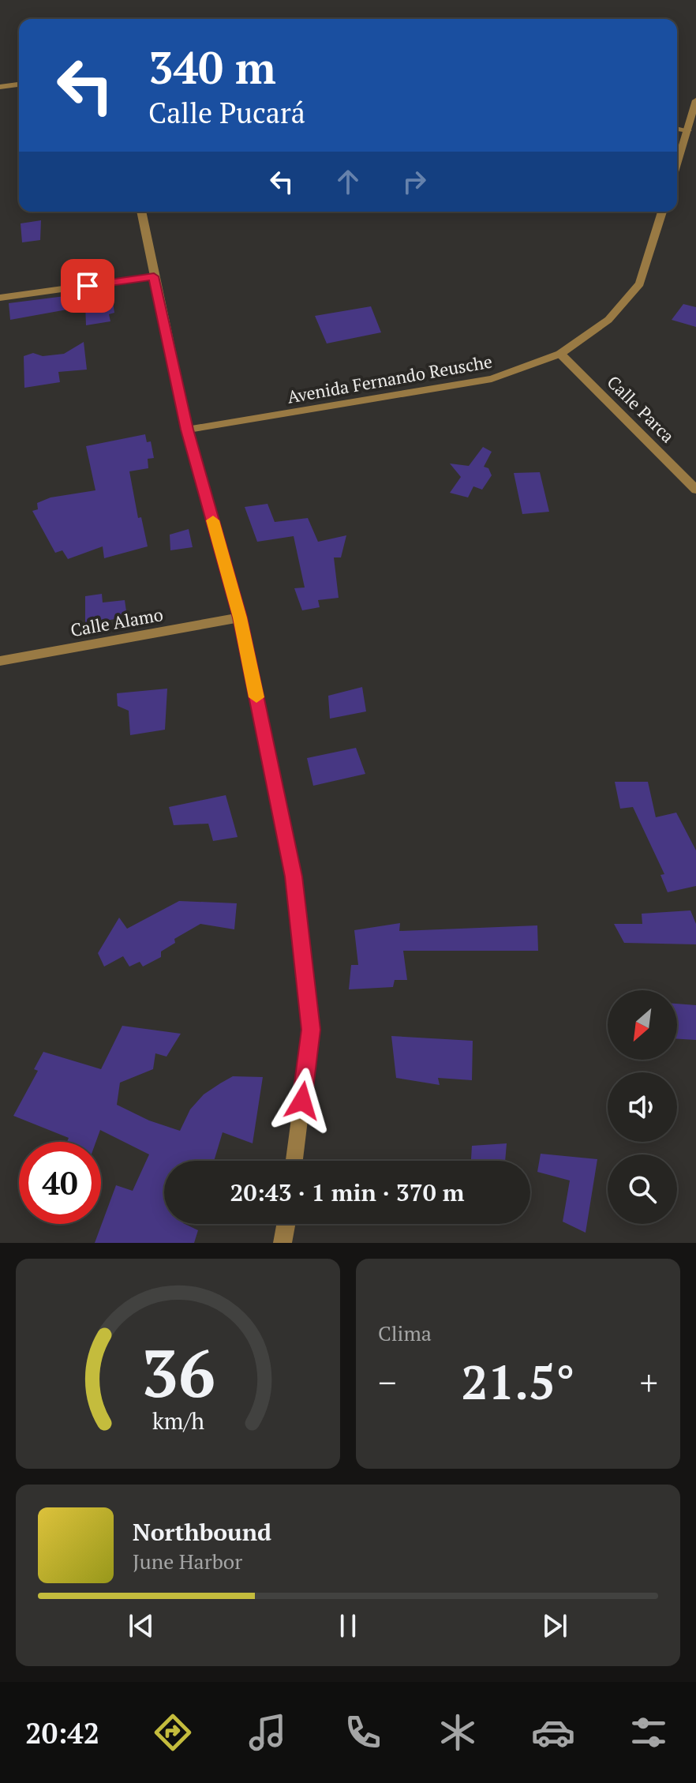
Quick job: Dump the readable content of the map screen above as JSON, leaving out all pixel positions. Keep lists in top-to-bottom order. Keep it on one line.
{"streets":{"street":["Avenida Fernando Reusche","Calle Parca","Calle Alamo"]},"crossings":[["Avenida Fernando Reusche","Calle Parca"]],"north":"bottom left","page":{"turn":["340 m","Calle Pucará"],"limit":"40","trip":"20:43 · 1 min · 370 m","tile":"Clima","heat":["−","21.5°","+"],"song":["Northbound","June Harbor"],"tabs":"20:42","gauge":["36","km/h"]}}
